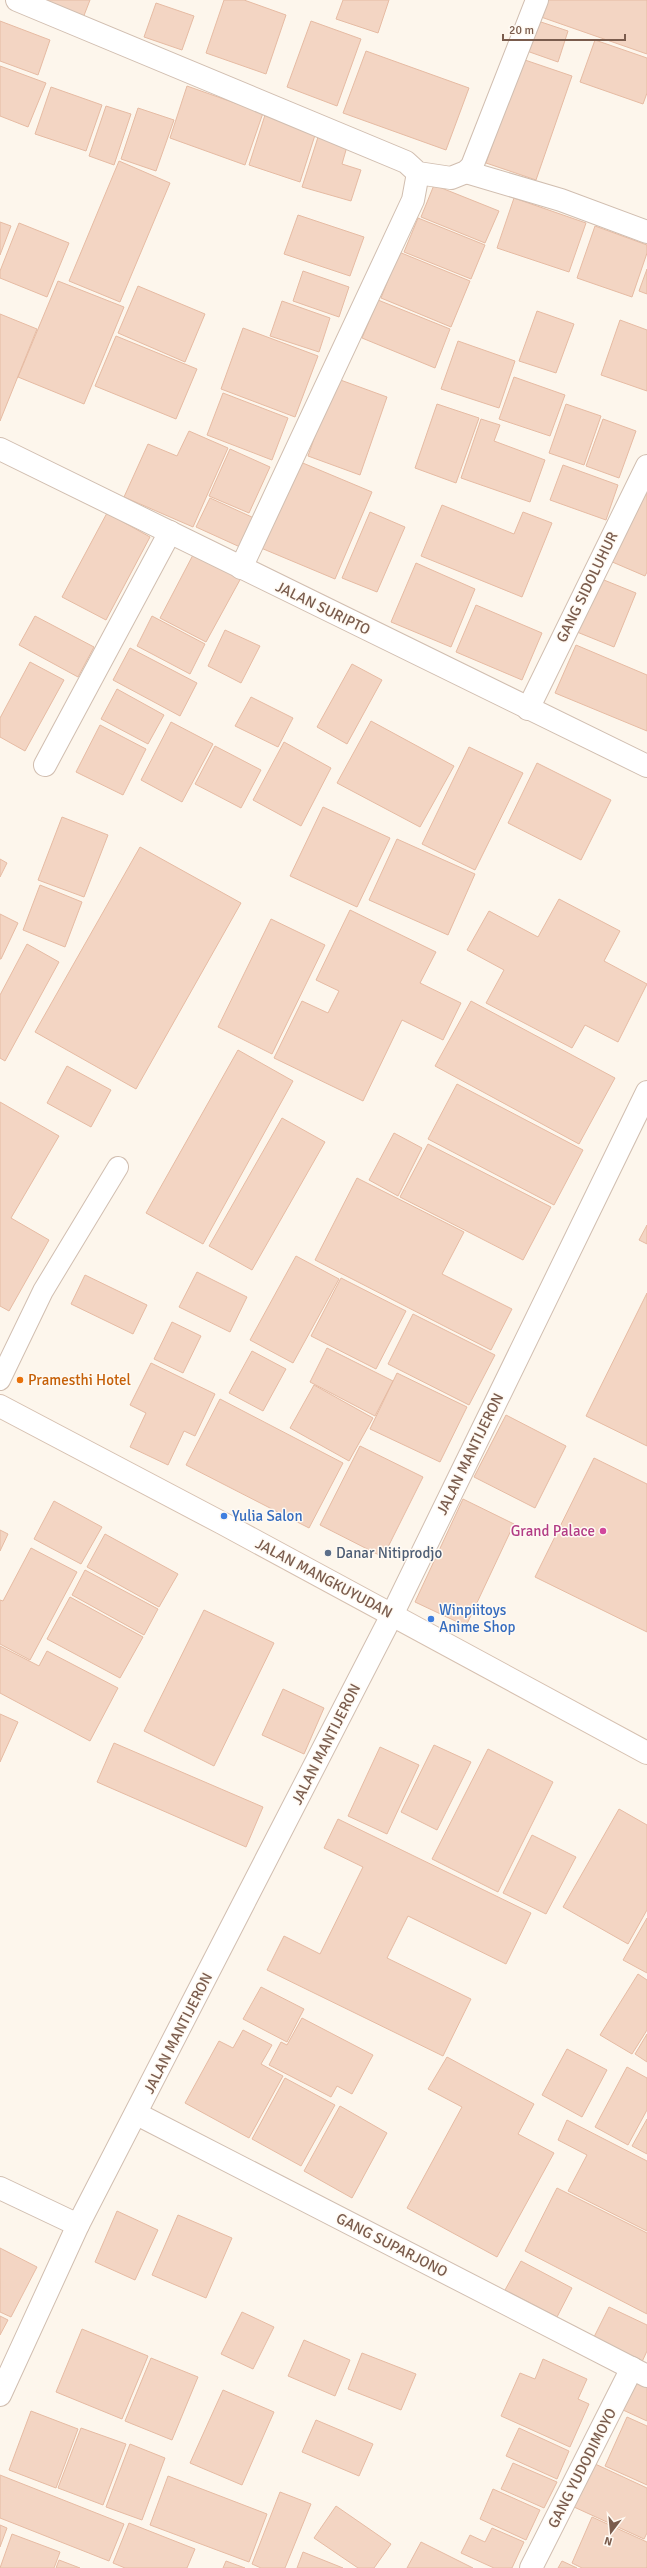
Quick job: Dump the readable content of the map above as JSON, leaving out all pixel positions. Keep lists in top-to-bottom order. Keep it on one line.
{"streets":{"street":["GANG SIDOLUHUR","JALAN SURIPTO","JALAN MANTIJERON","JALAN MANGKUYUDAN","GANG SUPARJONO","GANG YUDODIMOYO"]},"crossings":[["GANG SIDOLUHUR","JALAN SURIPTO"],["JALAN MANTIJERON","JALAN MANGKUYUDAN"],["JALAN MANTIJERON","GANG SUPARJONO"],["GANG SUPARJONO","GANG YUDODIMOYO"]],"places":["Pramesthi Hotel","Yulia Salon","Grand Palace","Danar Nitiprodjo","Winpiitoys Anime Shop"],"scale_bar":"20 m","north":"bottom"}
